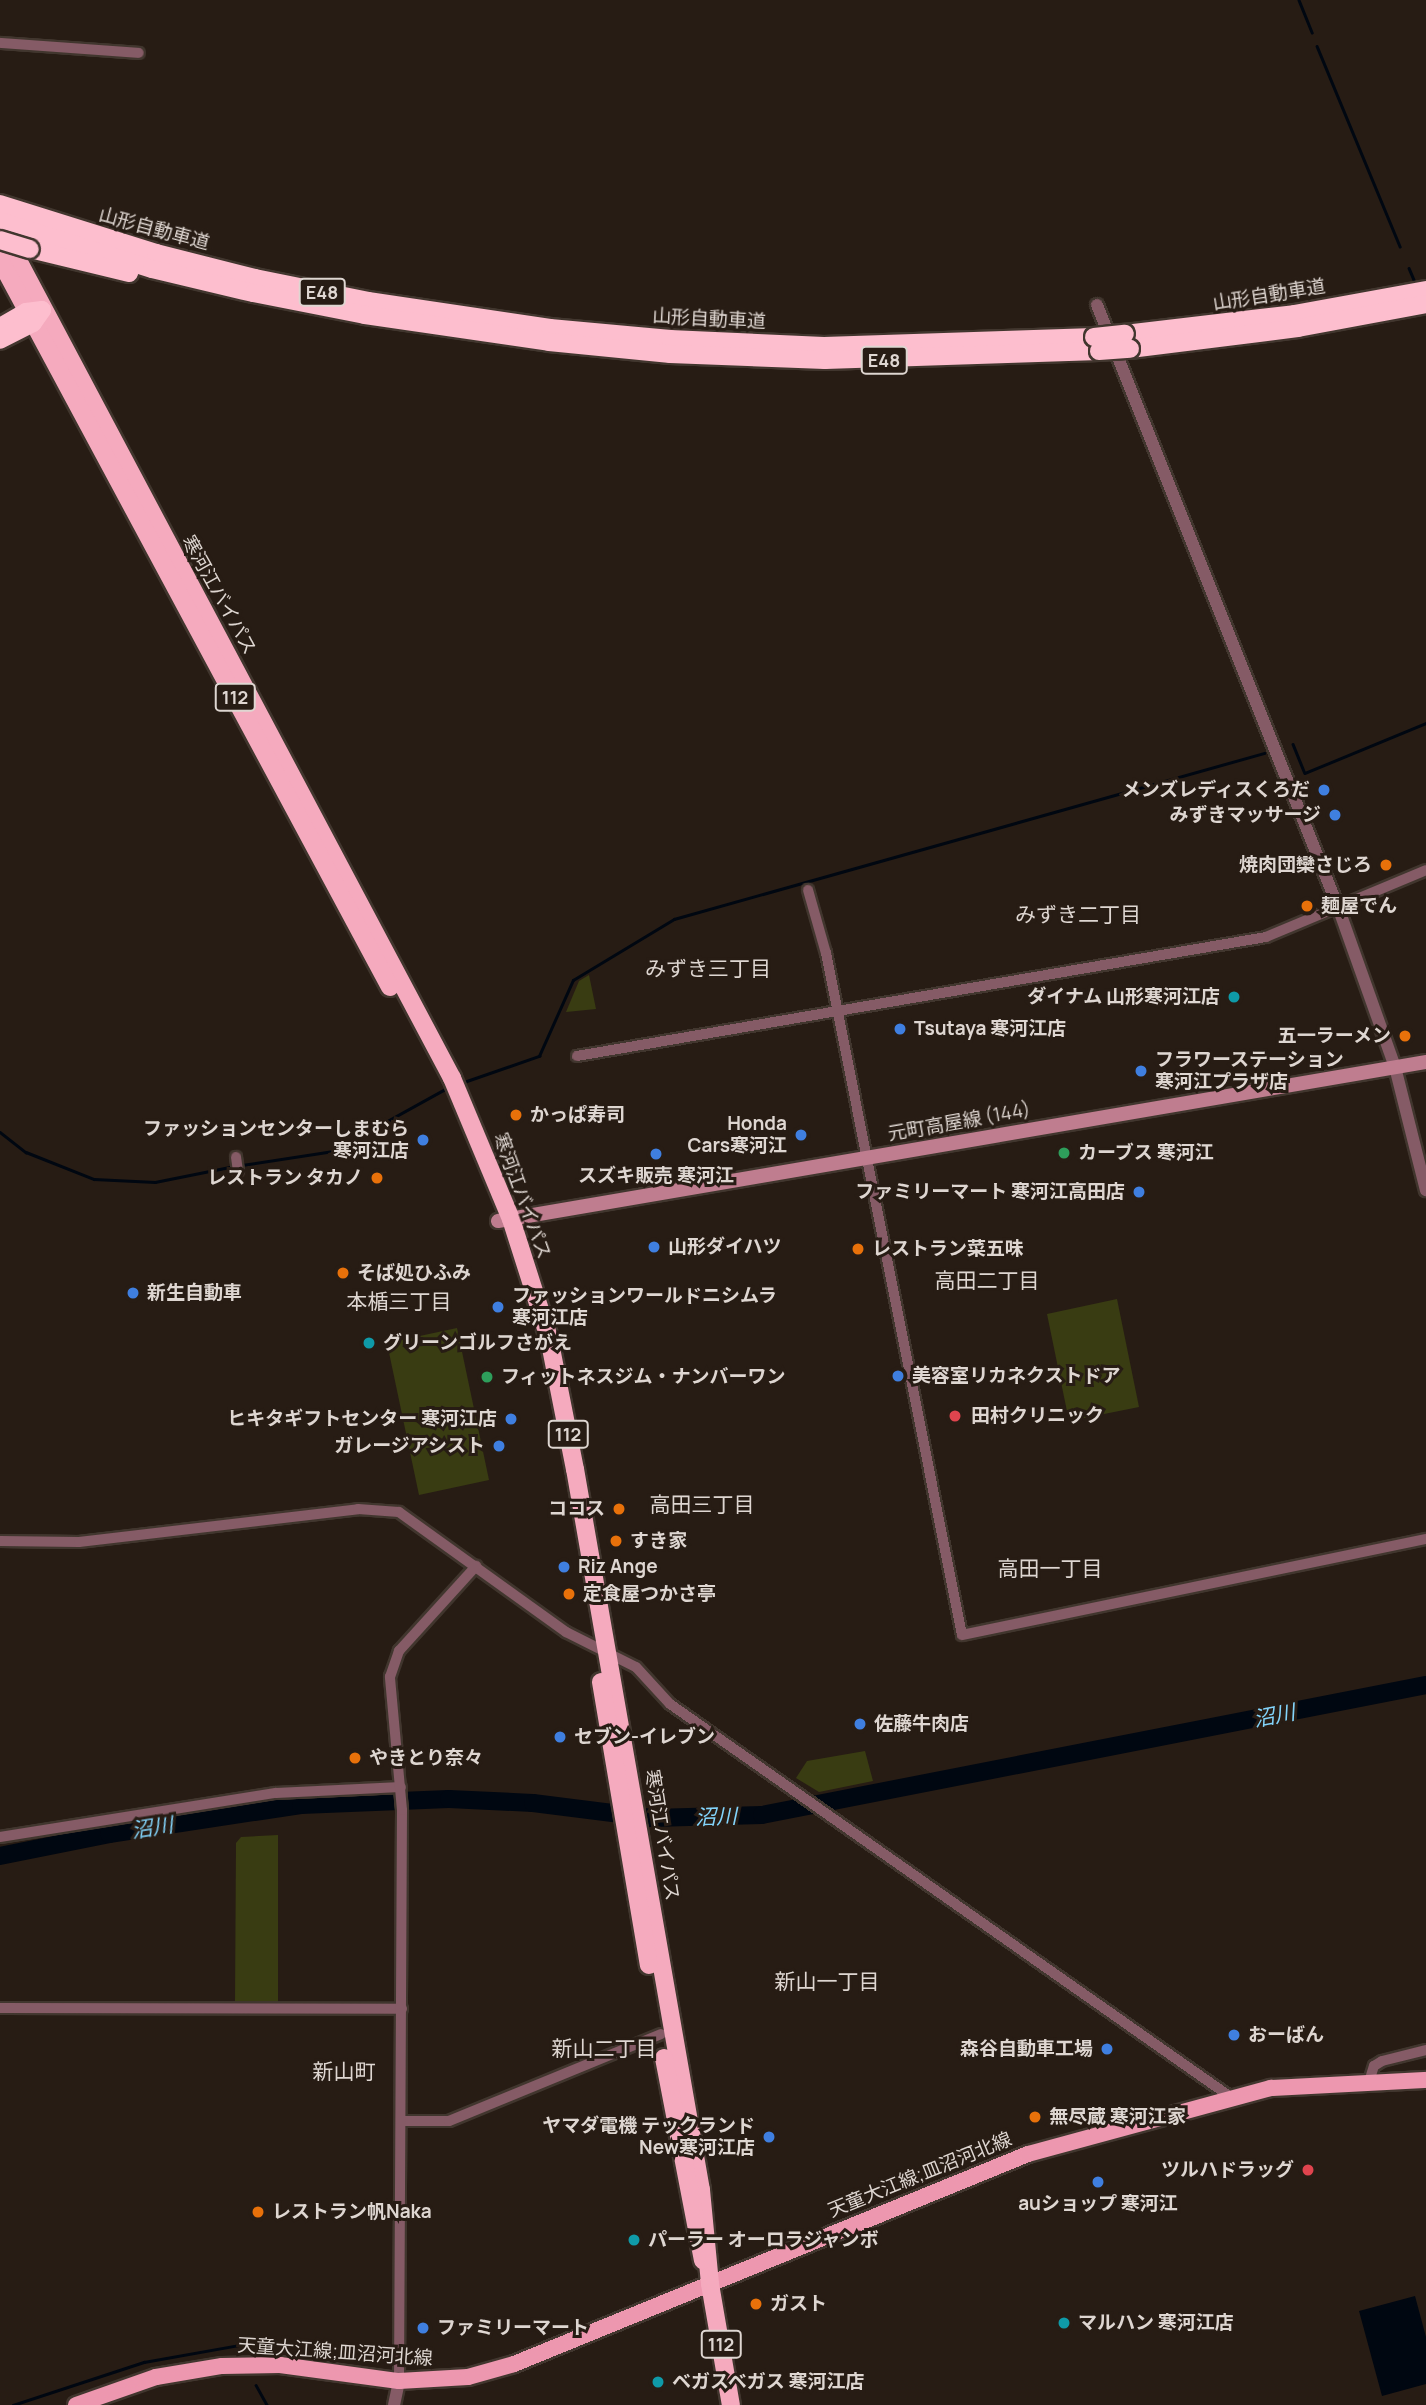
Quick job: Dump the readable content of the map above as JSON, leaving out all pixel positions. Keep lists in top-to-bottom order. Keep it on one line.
{"streets":{"highway":["山形自動車道","E48","寒河江バイパス","112"],"main road":["元町高屋線 (144)","天童大江線;皿沼河北線"]},"crossings":[["山形自動車道","寒河江バイパス"],["寒河江バイパス","元町高屋線 (144)"],["寒河江バイパス","天童大江線;皿沼河北線"]],"districts":["みずき二丁目","みずき三丁目","高田二丁目","本楯三丁目","高田三丁目","高田一丁目","新山一丁目","新山二丁目","新山町"],"water":["沼川"],"places":["メンズレディスくろだ","みずきマッサージ","焼肉団欒さじろ","麺屋でん","ダイナム 山形寒河江店","Tsutaya 寒河江店","五一ラーメン","フラワーステーション 寒河江プラザ店","かっぱ寿司","Honda Cars寒河江","ファッションセンターしまむら 寒河江店","カーブス 寒河江","スズキ販売 寒河江","レストラン タカノ","ファミリーマート 寒河江高田店","山形ダイハツ","レストラン菜五味","そば処ひふみ","新生自動車","ファッションワールドニシムラ 寒河江店","グリーンゴルフさがえ","美容室リカネクストドア","フィットネスジム・ナンバーワン","田村クリニック","ヒキタギフトセンター 寒河江店","ガレージアシスト","ココス","すき家","Riz Ange","定食屋つかさ亭","佐藤牛肉店","セブン-イレブン","やきとり奈々","おーばん","森谷自動車工場","無尽蔵 寒河江家","ヤマダ電機 テックランド New寒河江店","ツルハドラッグ","auショップ 寒河江","レストラン帆Naka","パーラー オーロラジャンボ","ガスト","マルハン 寒河江店","ファミリーマート","ベガスベガス 寒河江店"]}
